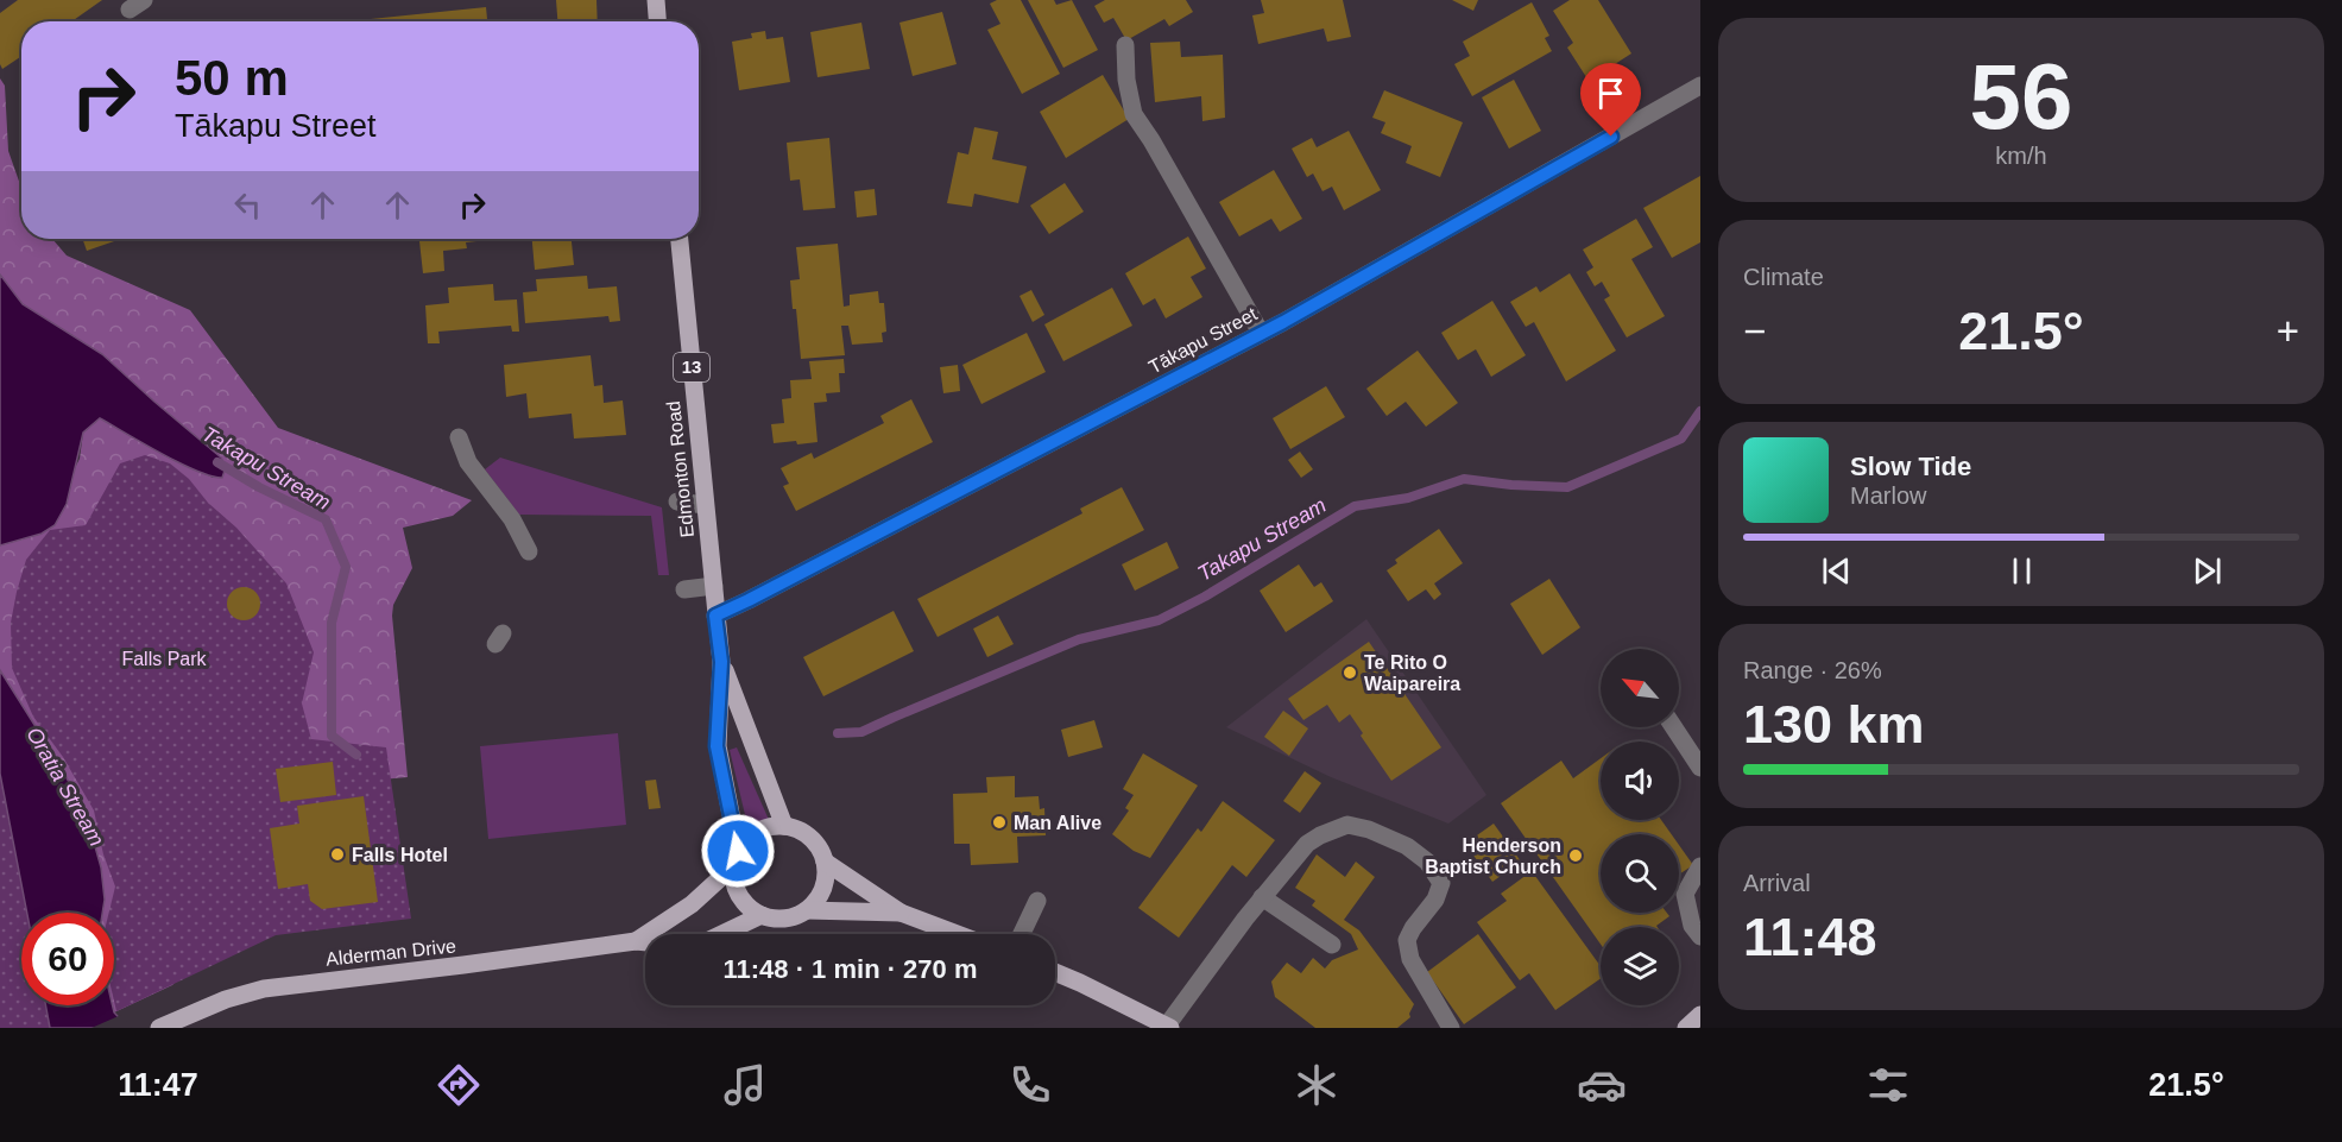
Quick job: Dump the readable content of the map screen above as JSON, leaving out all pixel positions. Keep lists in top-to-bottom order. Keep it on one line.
{"streets":{"main road":["13","Edmonton Road","Alderman Drive"],"street":["Tākapu Street"]},"crossings":[["Tākapu Street","Edmonton Road"],["Edmonton Road","Alderman Drive"]],"water":["Takapu Stream","Oratia Stream"],"parks":["Falls Park"],"places":["Te Rito O Waipareira","Man Alive","Falls Hotel","Henderson Baptist Church"],"north":"top left","page":{"tile":[["56","km/h"],"Climate",["Range · 26%","130 km"],["Arrival","11:48"]],"turn":["50 m","Tākapu Street"],"heat":["−","21.5°","+"],"song":["Slow Tide","Marlow"],"limit":"60","trip":"11:48 · 1 min · 270 m","tabs":["11:47","21.5°"]}}
